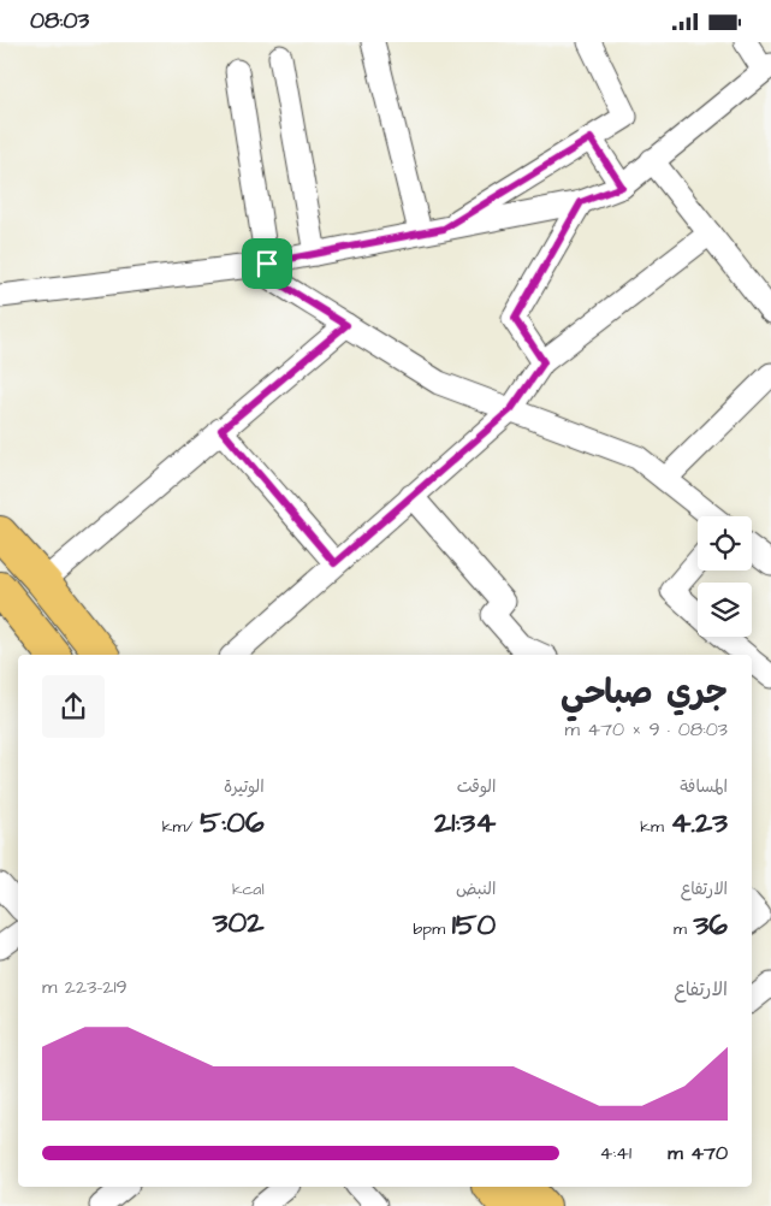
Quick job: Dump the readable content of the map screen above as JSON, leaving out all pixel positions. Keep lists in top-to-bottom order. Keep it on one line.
{"page":{"status":"08:03","heading":["جري صباحي","08:03 · 9 × 470 m"],"stats":[["المسافة","4.23 km"],["الوقت","21:34"],["الوتيرة","5:06 /km"],["الارتفاع","36 m"],["النبض","150 bpm"],["kcal","302"]],"chart":["الارتفاع","219–223 m"],"list":[{"name":"470 m","note":"4:41"}]}}
